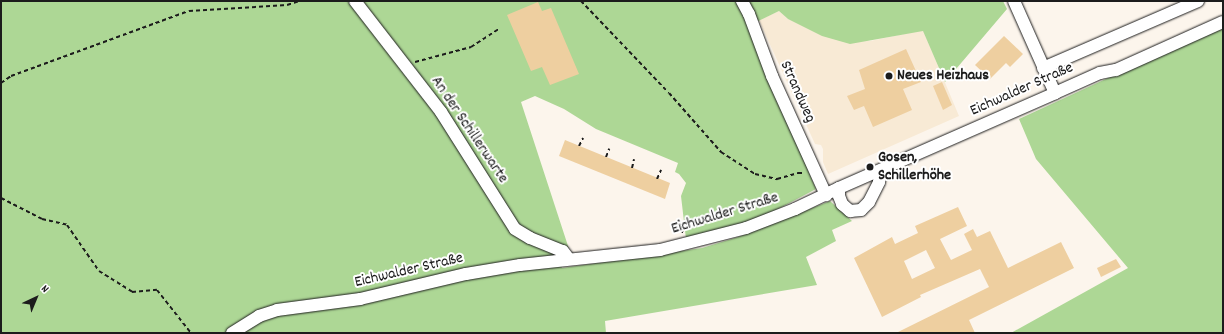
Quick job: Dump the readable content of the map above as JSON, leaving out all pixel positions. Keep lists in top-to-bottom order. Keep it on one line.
{"streets":{"street":["Eichwalder Straße","Strandweg","An der Schillerwarte"]},"crossings":[["Eichwalder Straße","Strandweg"],["Eichwalder Straße","An der Schillerwarte"]],"places":["Neues Heizhaus","Gosen, Schillerhöhe"],"north":"top right"}
